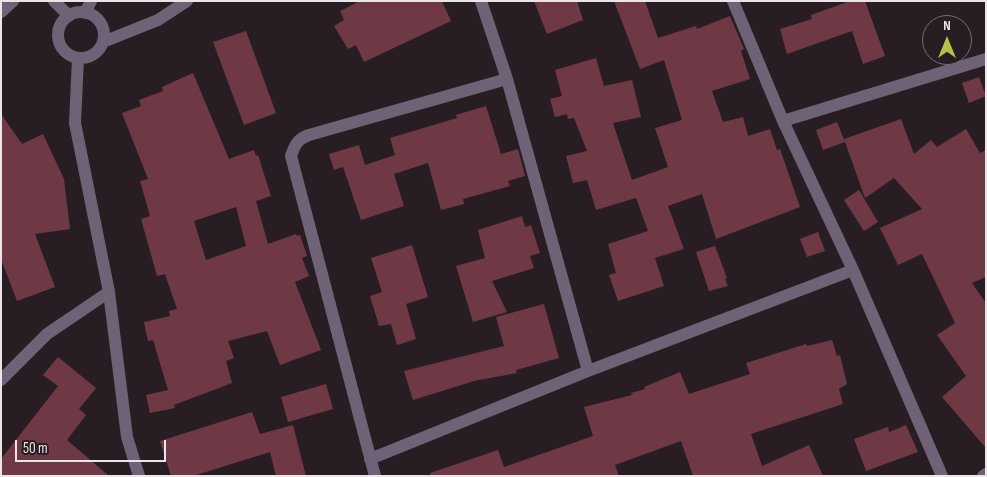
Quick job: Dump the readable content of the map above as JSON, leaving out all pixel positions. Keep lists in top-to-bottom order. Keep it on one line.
{"scale_bar":"50 m","north":"top"}
